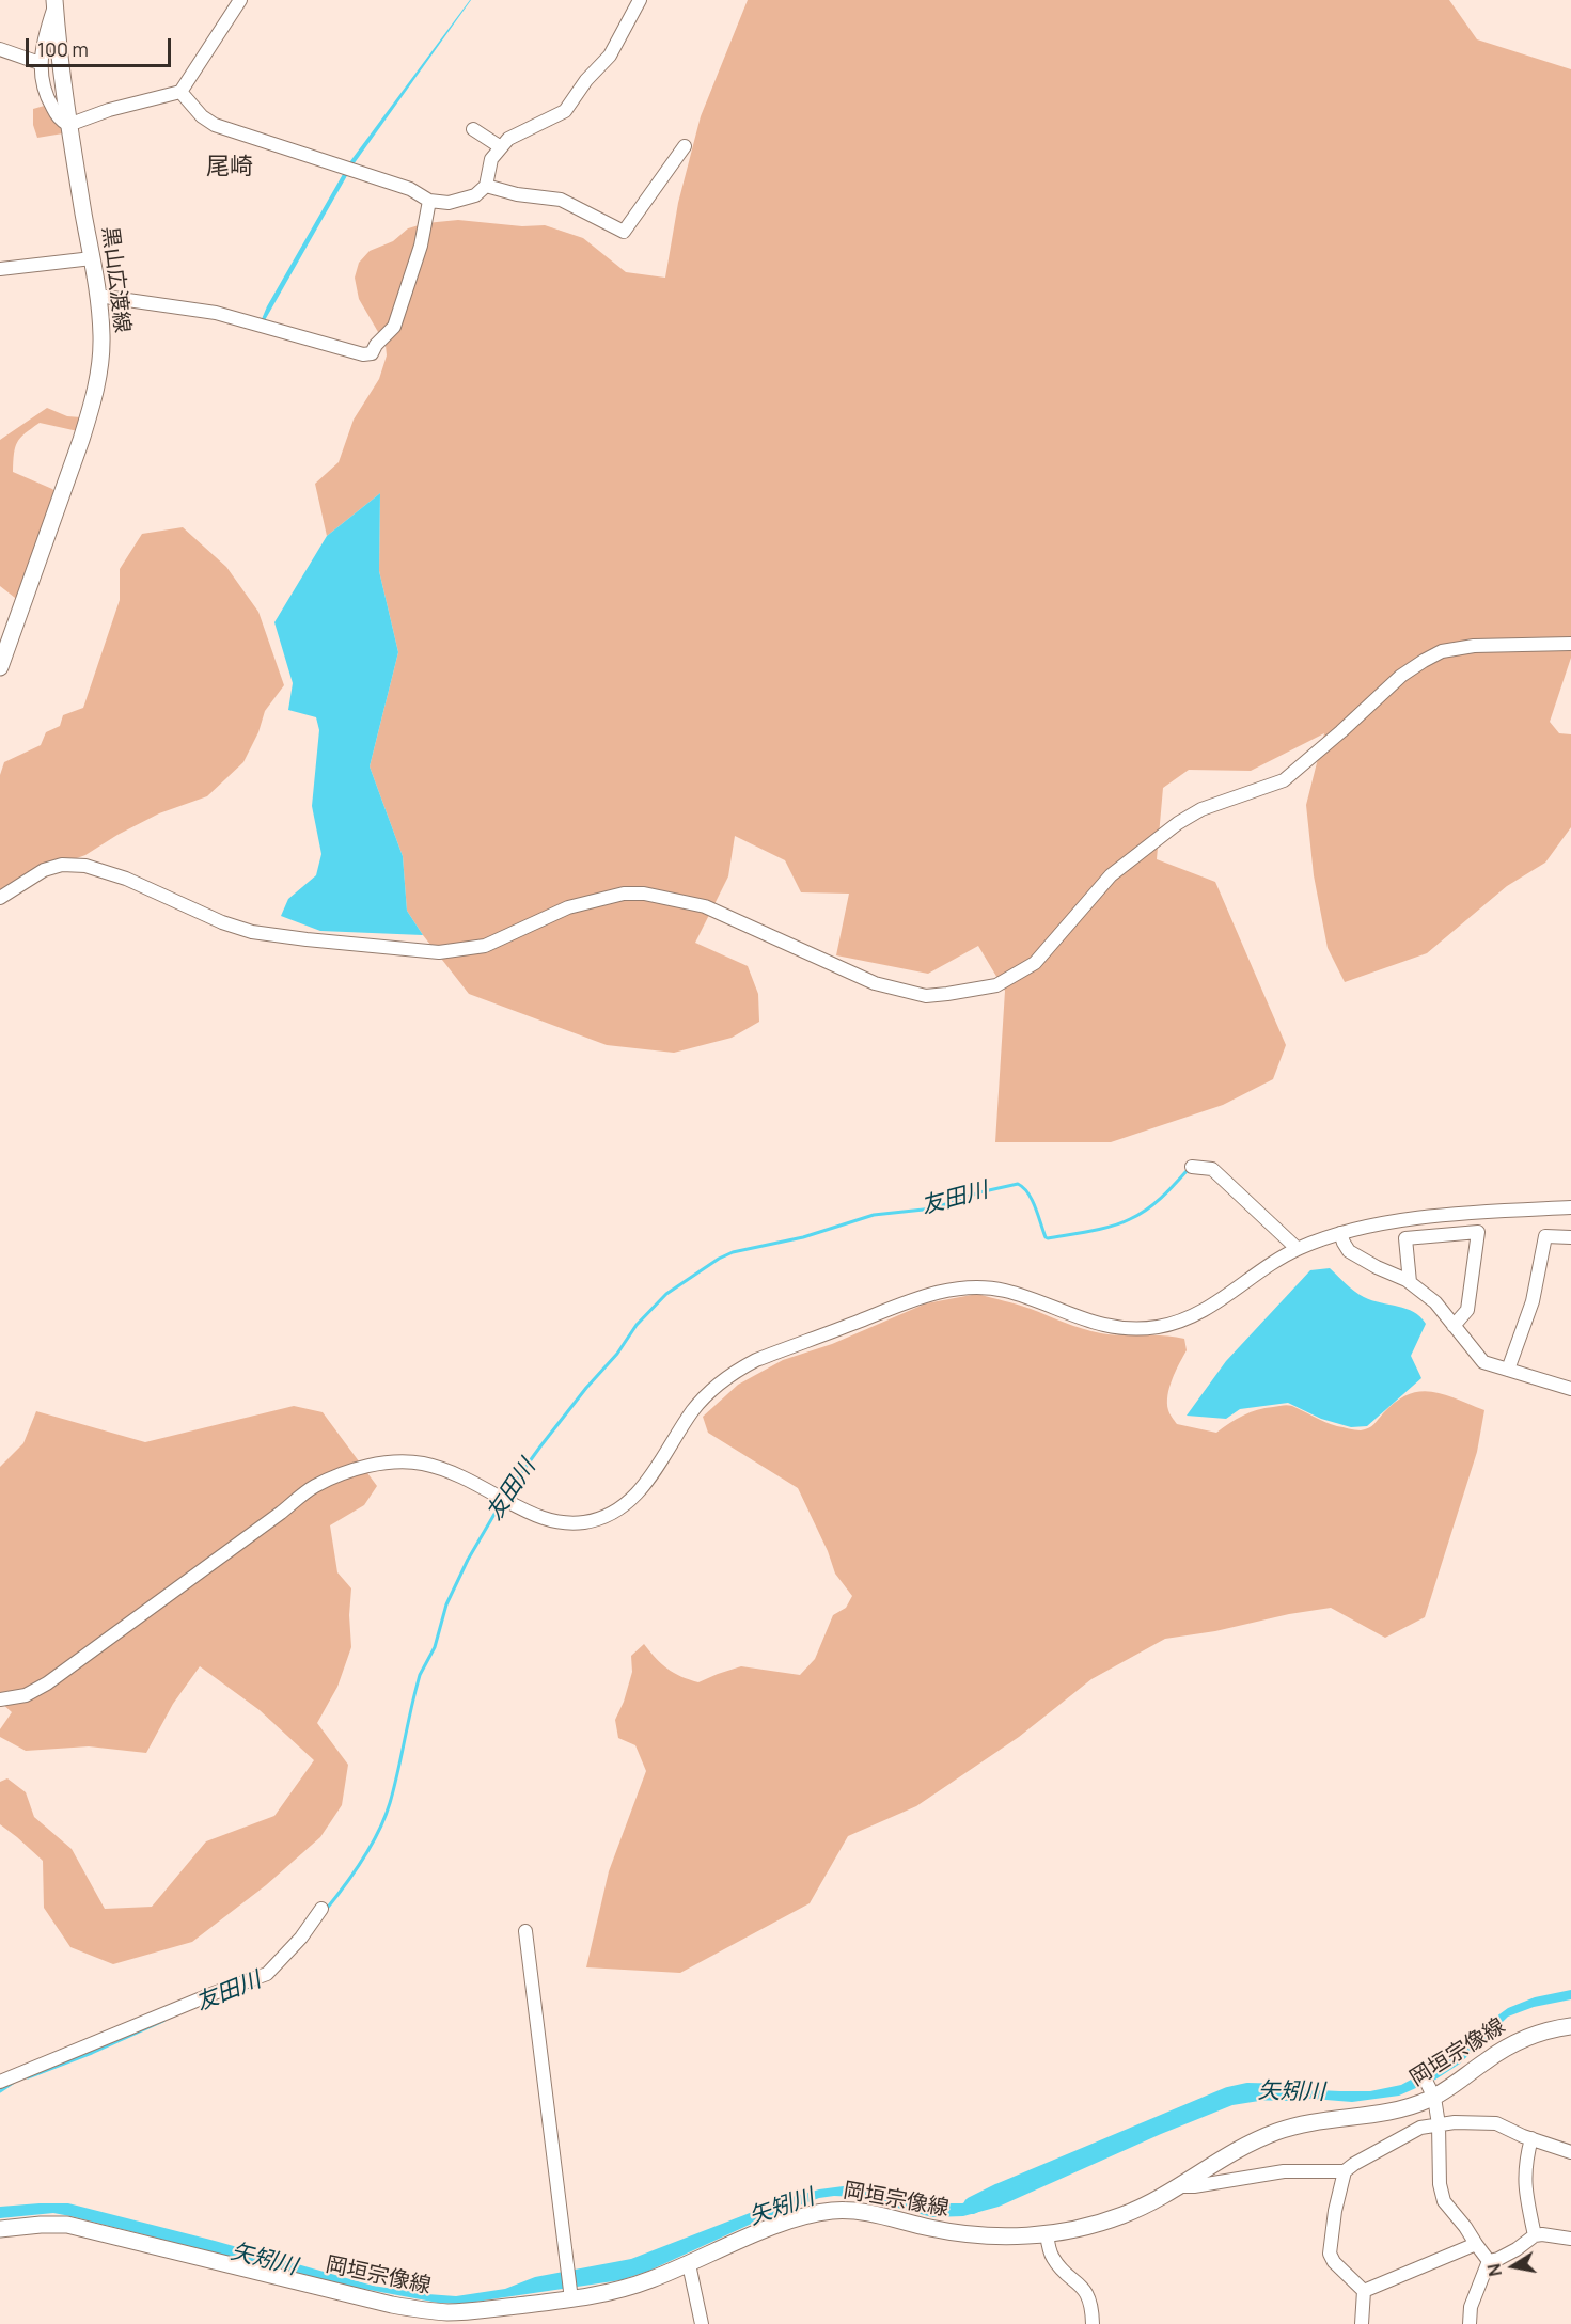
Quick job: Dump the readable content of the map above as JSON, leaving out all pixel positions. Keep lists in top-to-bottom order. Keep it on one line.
{"streets":{"main road":["黒山広渡線","岡垣宗像線"]},"districts":["尾崎"],"water":["友田川","矢矧川"],"scale_bar":"100 m","north":"left"}
